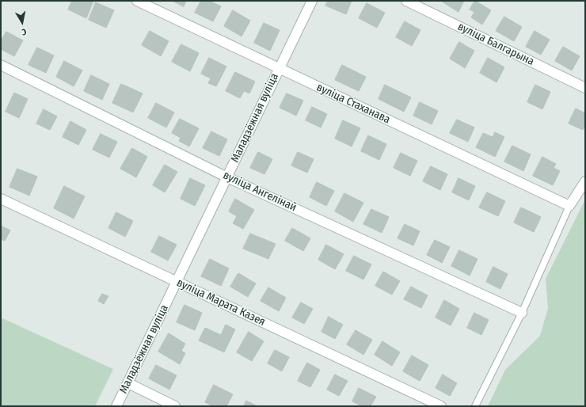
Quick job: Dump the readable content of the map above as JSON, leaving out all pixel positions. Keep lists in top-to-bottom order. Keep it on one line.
{"streets":{"street":["вуліца Балгарына","вуліца Стаханава","Маладзёжная вуліца","вуліца Ангелінай","вуліца Марата Казея"]},"crossings":[["вуліца Стаханава","Маладзёжная вуліца"],["Маладзёжная вуліца","вуліца Ангелінай"],["Маладзёжная вуліца","вуліца Марата Казея"]],"north":"bottom"}
